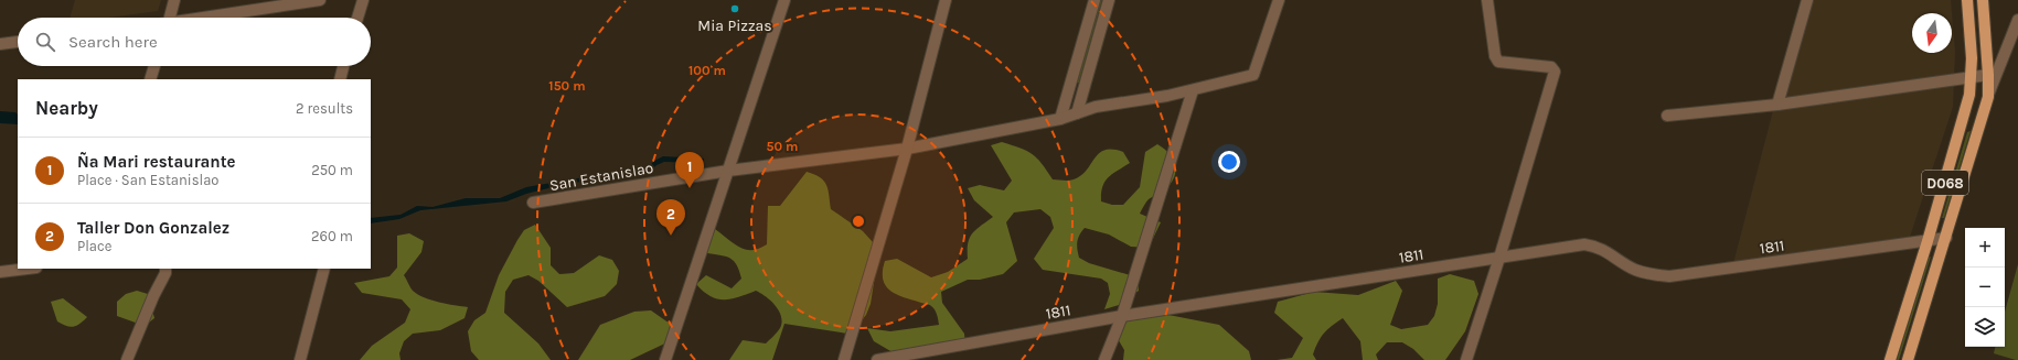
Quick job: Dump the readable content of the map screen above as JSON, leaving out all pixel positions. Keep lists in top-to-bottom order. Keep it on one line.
{"streets":{"main road":["D068"],"street":["San Estanislao","1811"]},"crossings":[["D068","1811"]],"places":["Mia Pizzas"],"north":"bottom","page":{"search":"Search here","heading":["Nearby","2 results"],"list":[{"mark":"1","name":"Ña Mari restaurante","note":"Place · San Estanislao","value":"250 m"},{"mark":"2","name":"Taller Don Gonzalez","note":"Place","value":"260 m"}],"pins":["1","2"],"map_buttons":["+","−"]},"rings":["100 m","150 m","50 m"]}
